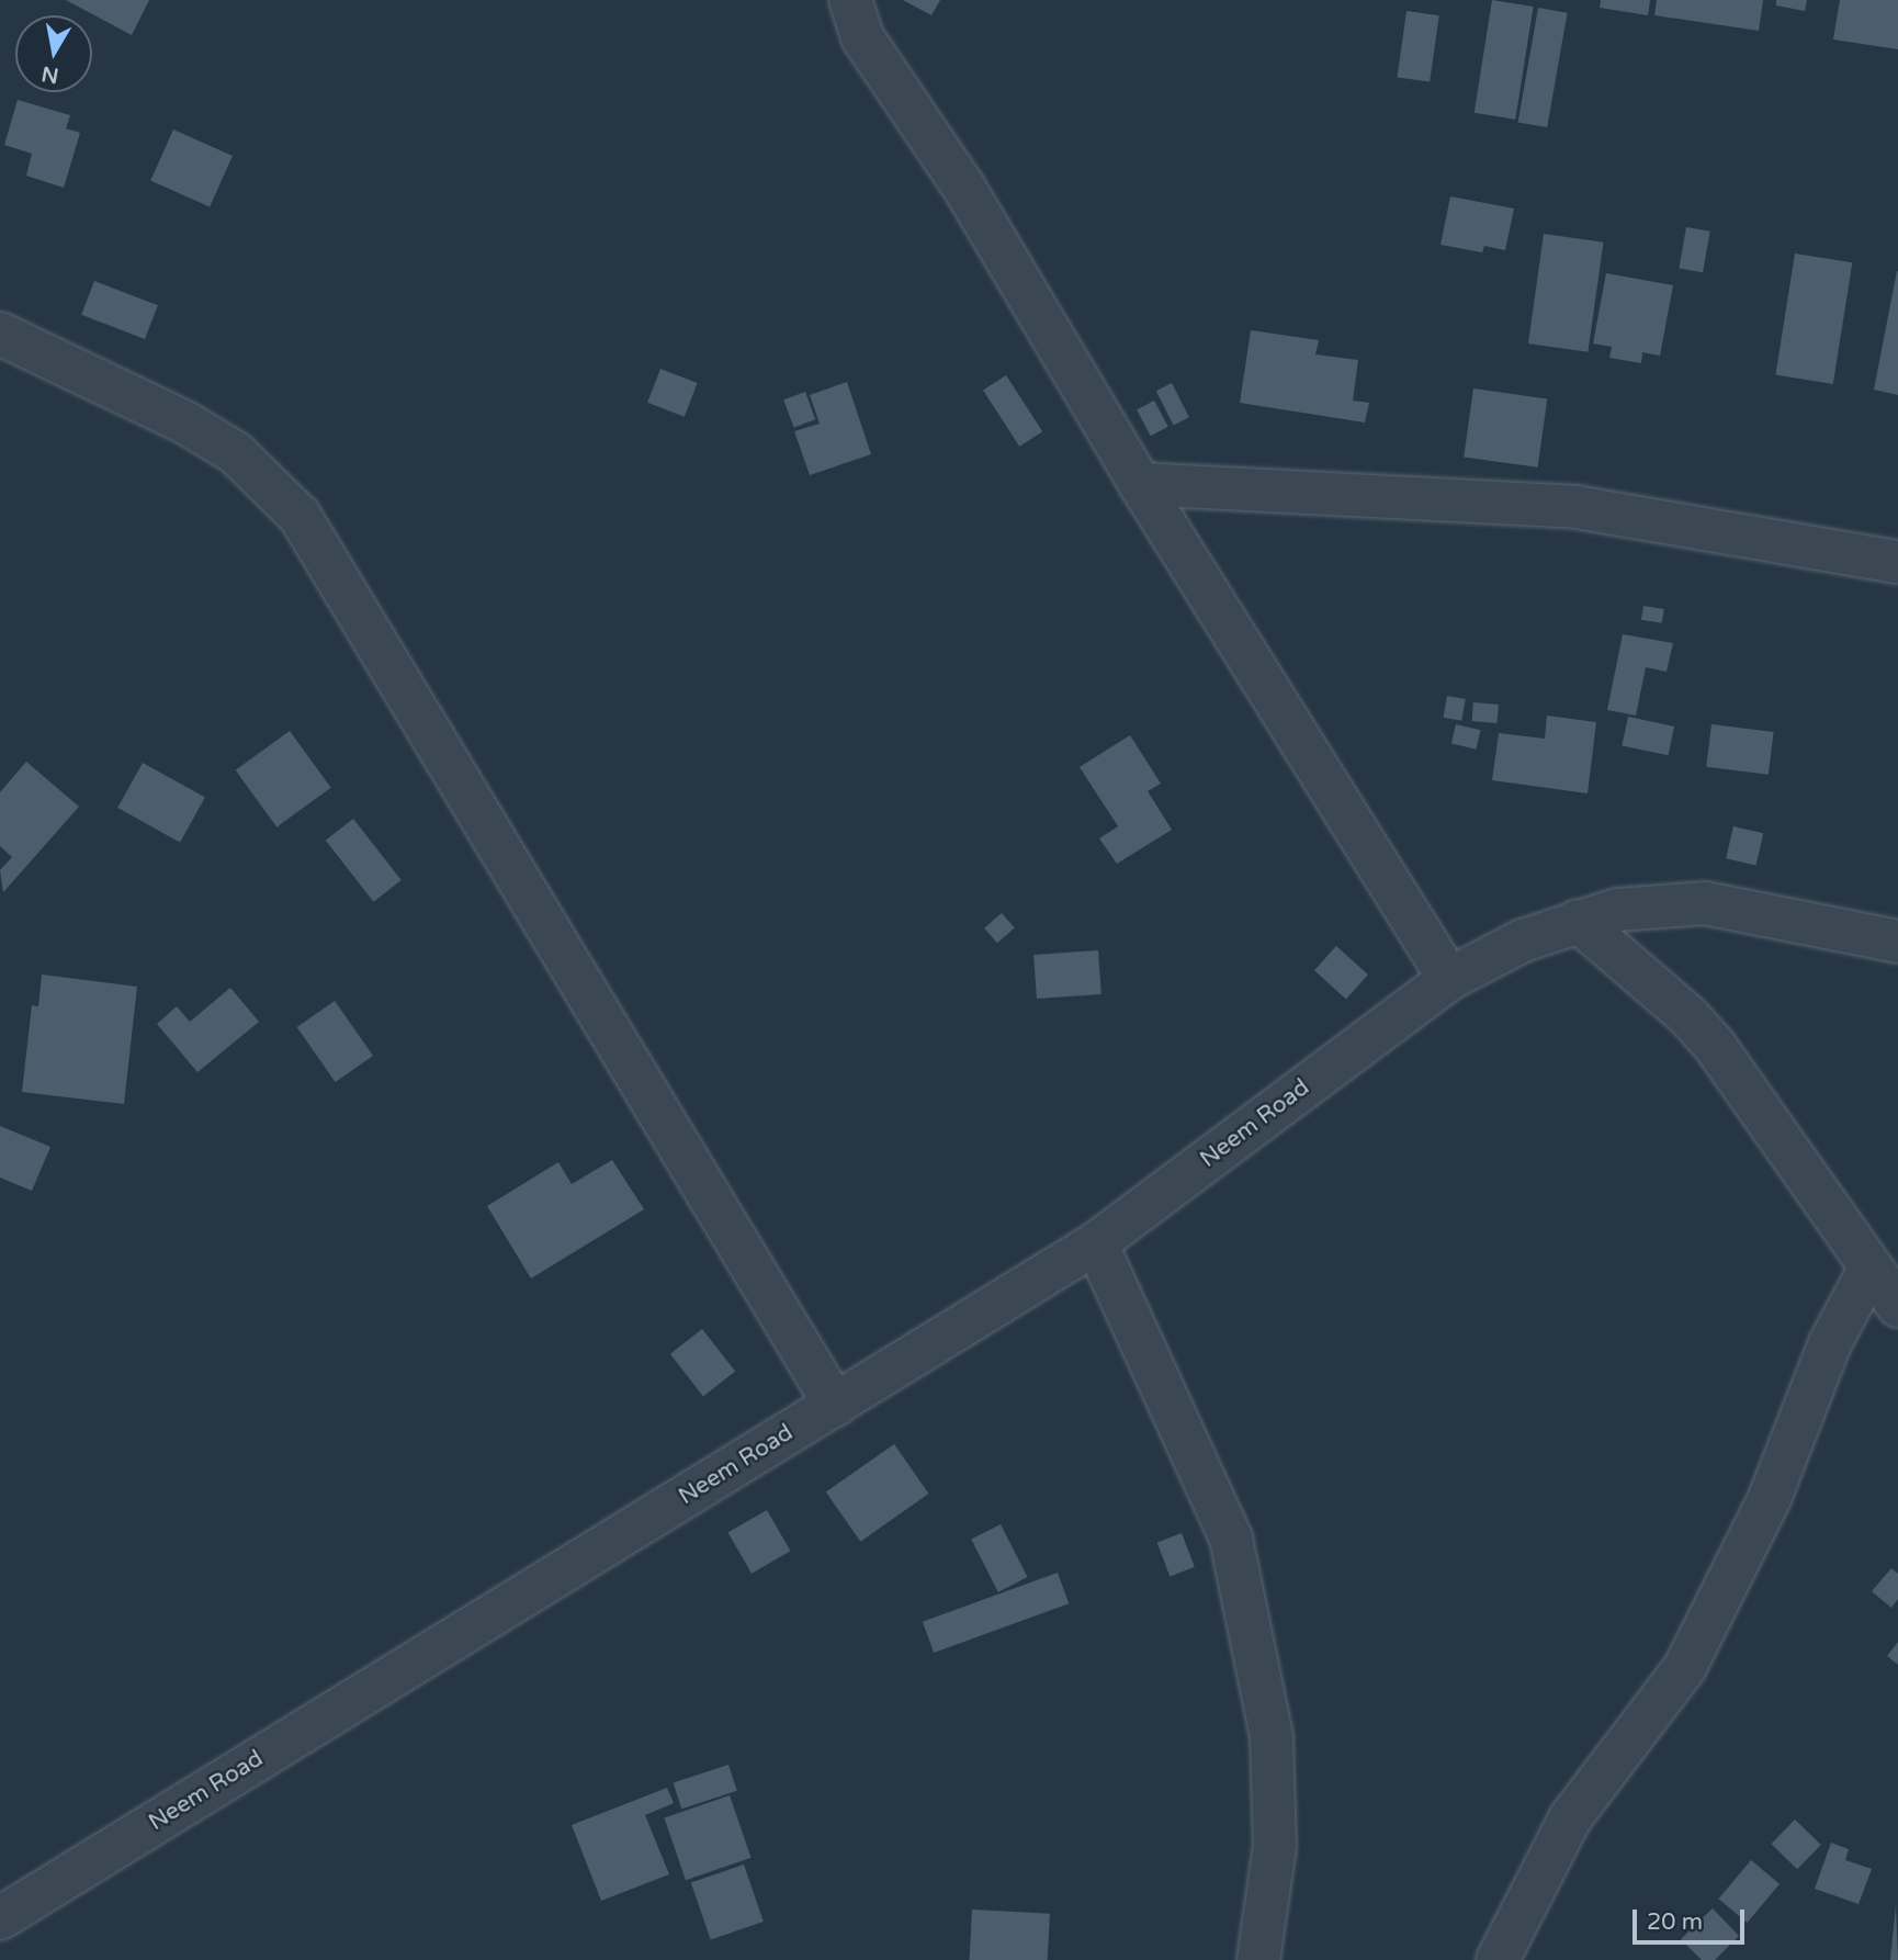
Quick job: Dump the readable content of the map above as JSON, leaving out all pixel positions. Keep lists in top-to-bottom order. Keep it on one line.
{"streets":{"street":["Neem Road"]},"scale_bar":"20 m","north":"bottom"}
